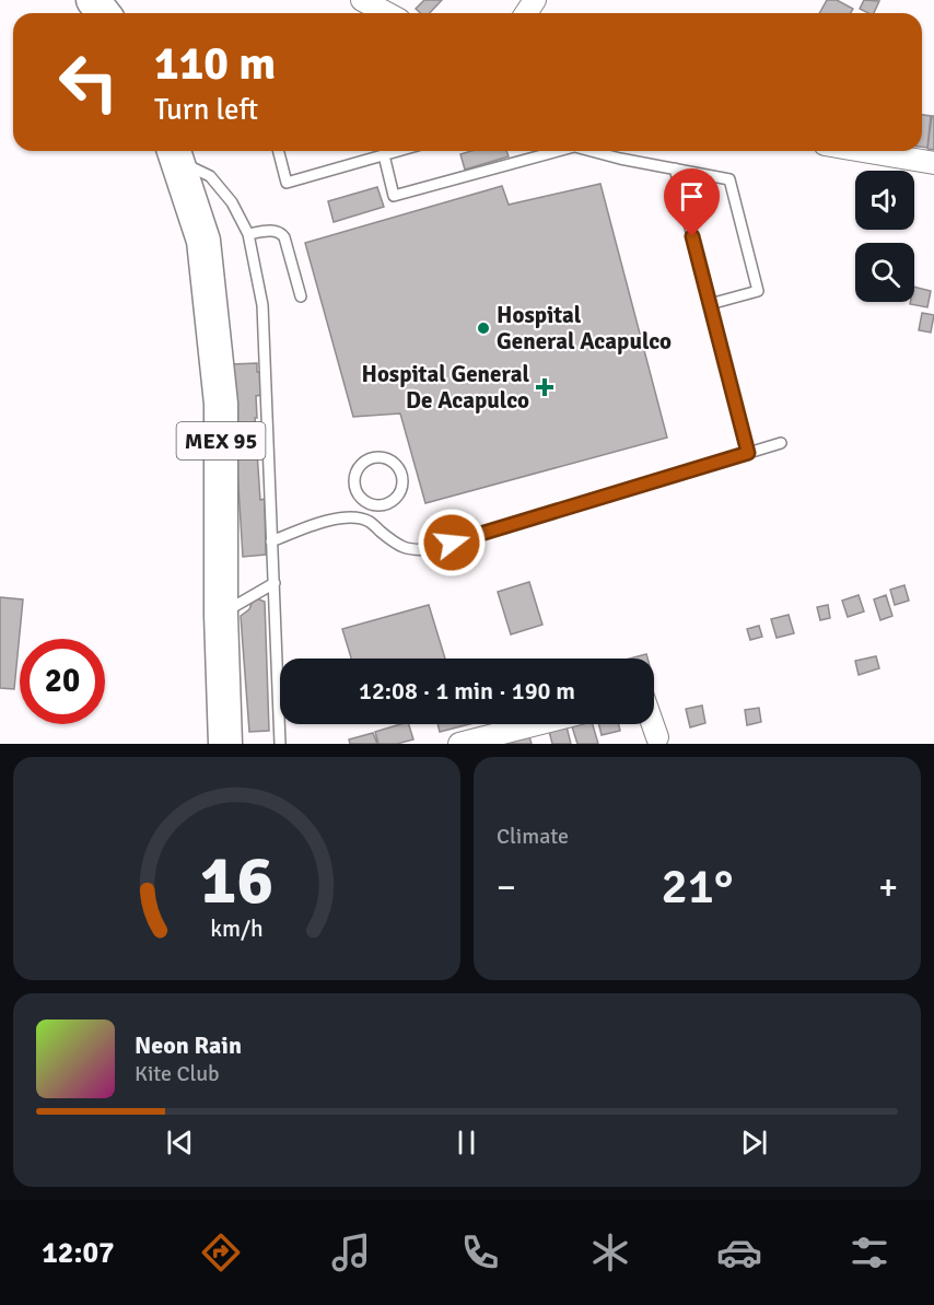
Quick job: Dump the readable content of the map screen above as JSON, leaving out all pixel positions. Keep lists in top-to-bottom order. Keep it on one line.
{"streets":{"main road":["MEX 95"]},"places":{"other":["Hospital General Acapulco"],"health":["Hospital General De Acapulco"]},"page":{"turn":["110 m","Turn left"],"limit":"20","trip":"12:08 · 1 min · 190 m","tile":"Climate","heat":["−","21°","+"],"song":["Neon Rain","Kite Club"],"tabs":"12:07","gauge":["16","km/h"]}}
